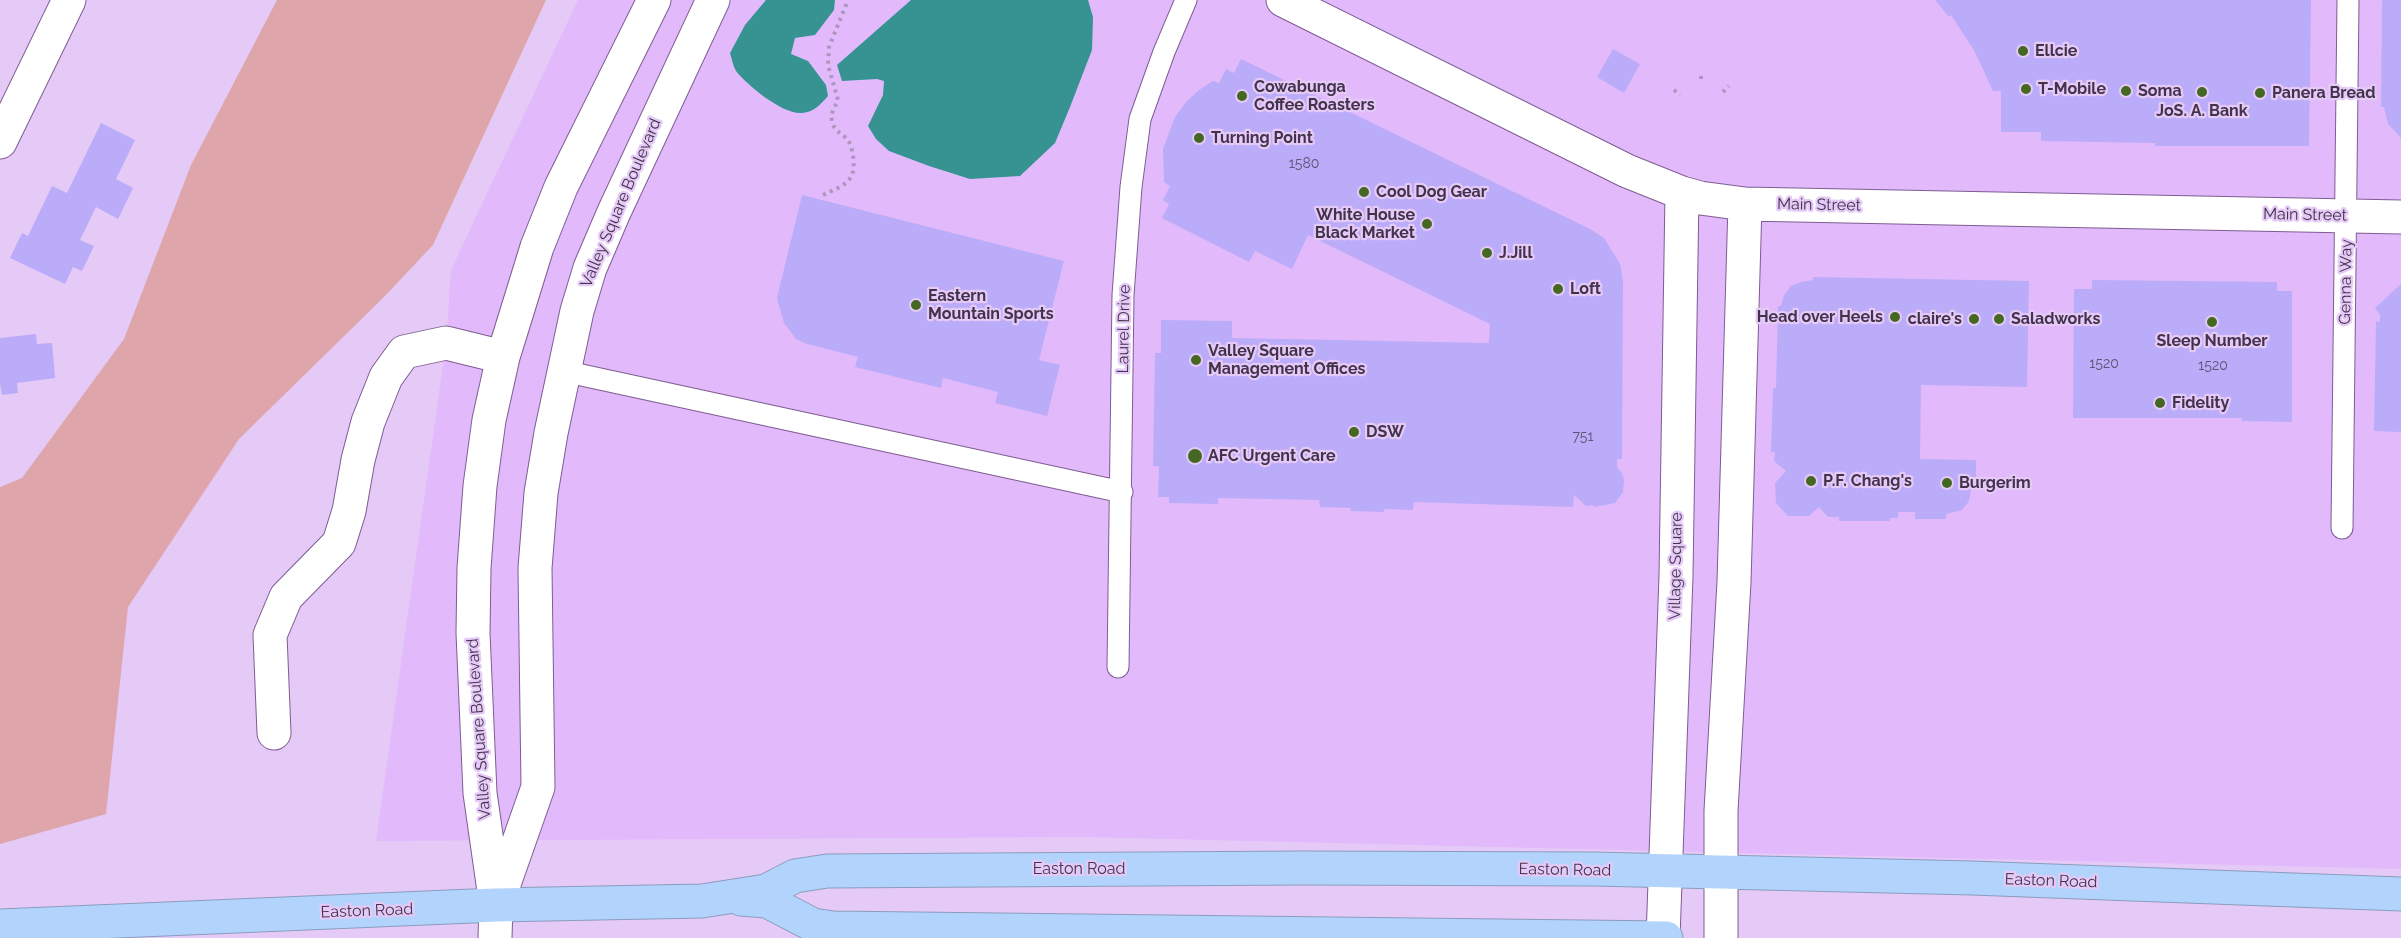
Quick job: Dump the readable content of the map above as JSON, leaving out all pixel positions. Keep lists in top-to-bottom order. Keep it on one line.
{"streets":{"highway":["Easton Road"],"street":["Valley Square Boulevard","Main Street","Village Square"],"lane":["Genna Way","Laurel Drive"]},"crossings":[["Valley Square Boulevard","Easton Road"],["Main Street","Genna Way"],["Main Street","Village Square"],["Village Square","Easton Road"]],"places":["Ellcie","T-Mobile","Soma","JoS. A. Bank","Panera Bread","Cowabunga Coffee Roasters","Turning Point","Cool Dog Gear","White House Black Market","J.Jill","Loft","Eastern Mountain Sports","Head over Heels","claire's","Saladworks","Sleep Number","Valley Square Management Offices","Fidelity","DSW","AFC Urgent Care","P.F. Chang's","Burgerim"],"house_numbers":["1580","1520","1520","751"]}
